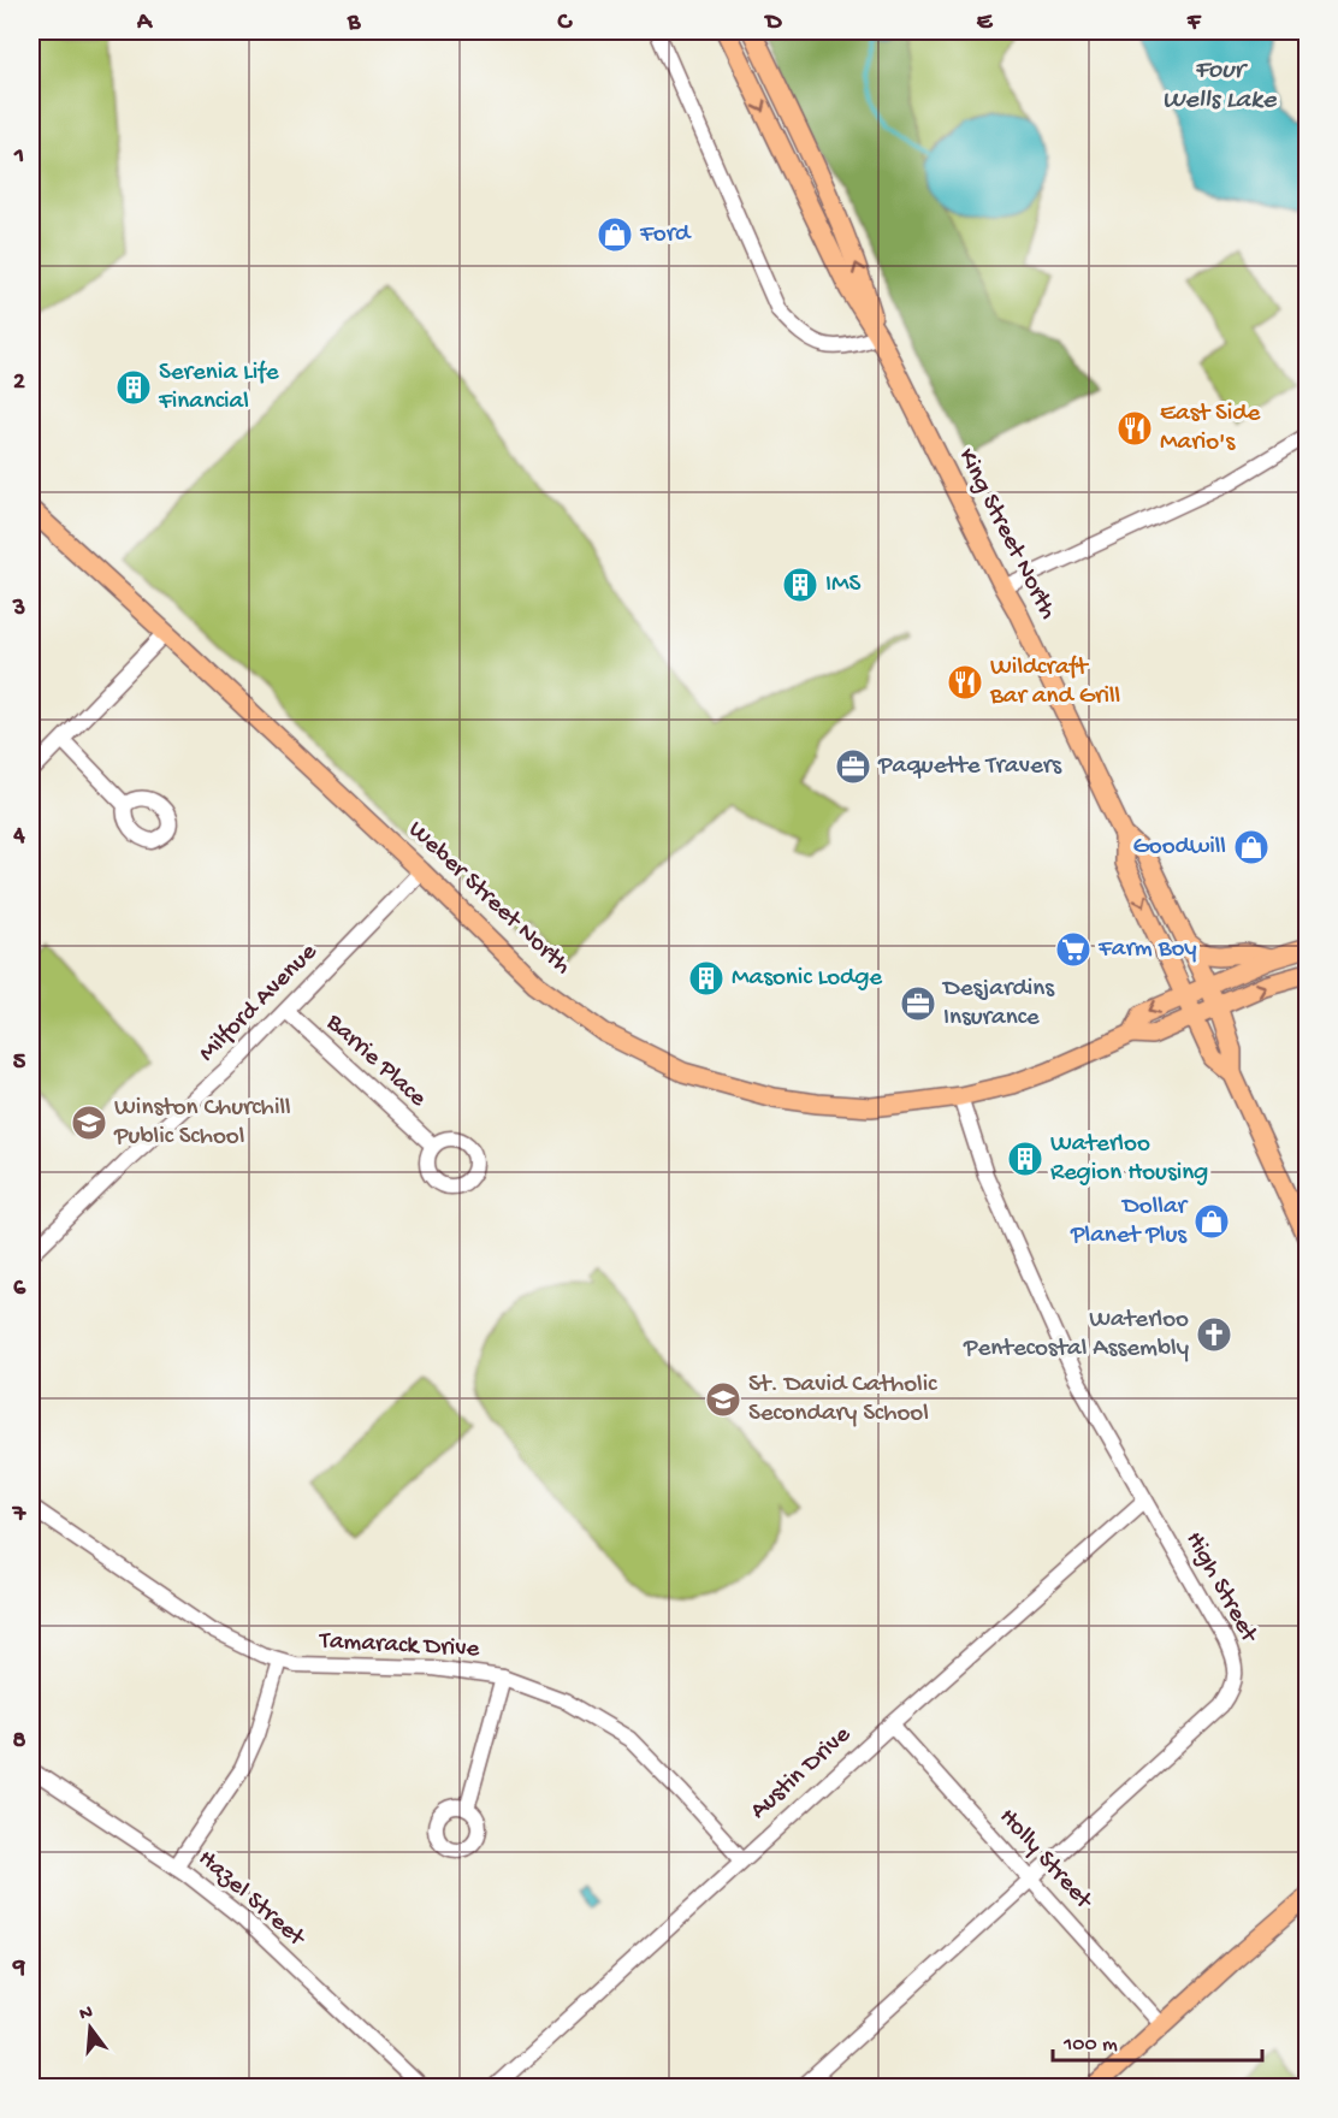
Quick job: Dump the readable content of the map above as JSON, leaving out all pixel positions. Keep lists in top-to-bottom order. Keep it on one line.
{"streets":{"main road":["King Street North","Weber Street North"],"street":["Milford Avenue","Barrie Place","High Street","Tamarack Drive","Austin Drive","Holly Street","Hazel Street"]},"crossings":[["King Street North","Weber Street North"],["Weber Street North","Milford Avenue"],["Weber Street North","High Street"],["Milford Avenue","Barrie Place"],["High Street","Austin Drive"],["High Street","Holly Street"],["Tamarack Drive","Austin Drive"],["Austin Drive","Holly Street"]],"water":["Four Wells Lake"],"places":{"shop":["Ford","Goodwill","Dollar Planet Plus"],"building":["Serenia Life Financial","IMS","Masonic Lodge","Waterloo Region Housing"],"restaurant":["East Side Mario's","Wildcraft Bar and Grill"],"office":["Paquette Travers","Desjardins Insurance"],"supermarket":["Farm Boy"],"school or university":["Winston Churchill Public School","St. David Catholic Secondary School"],"church":["Waterloo Pentecostal Assembly"]},"scale_bar":"100 m","north":"top","grid":{"columns":["A","B","C","D","E","F"],"rows":["1","2","3","4","5","6","7","8","9"]}}
